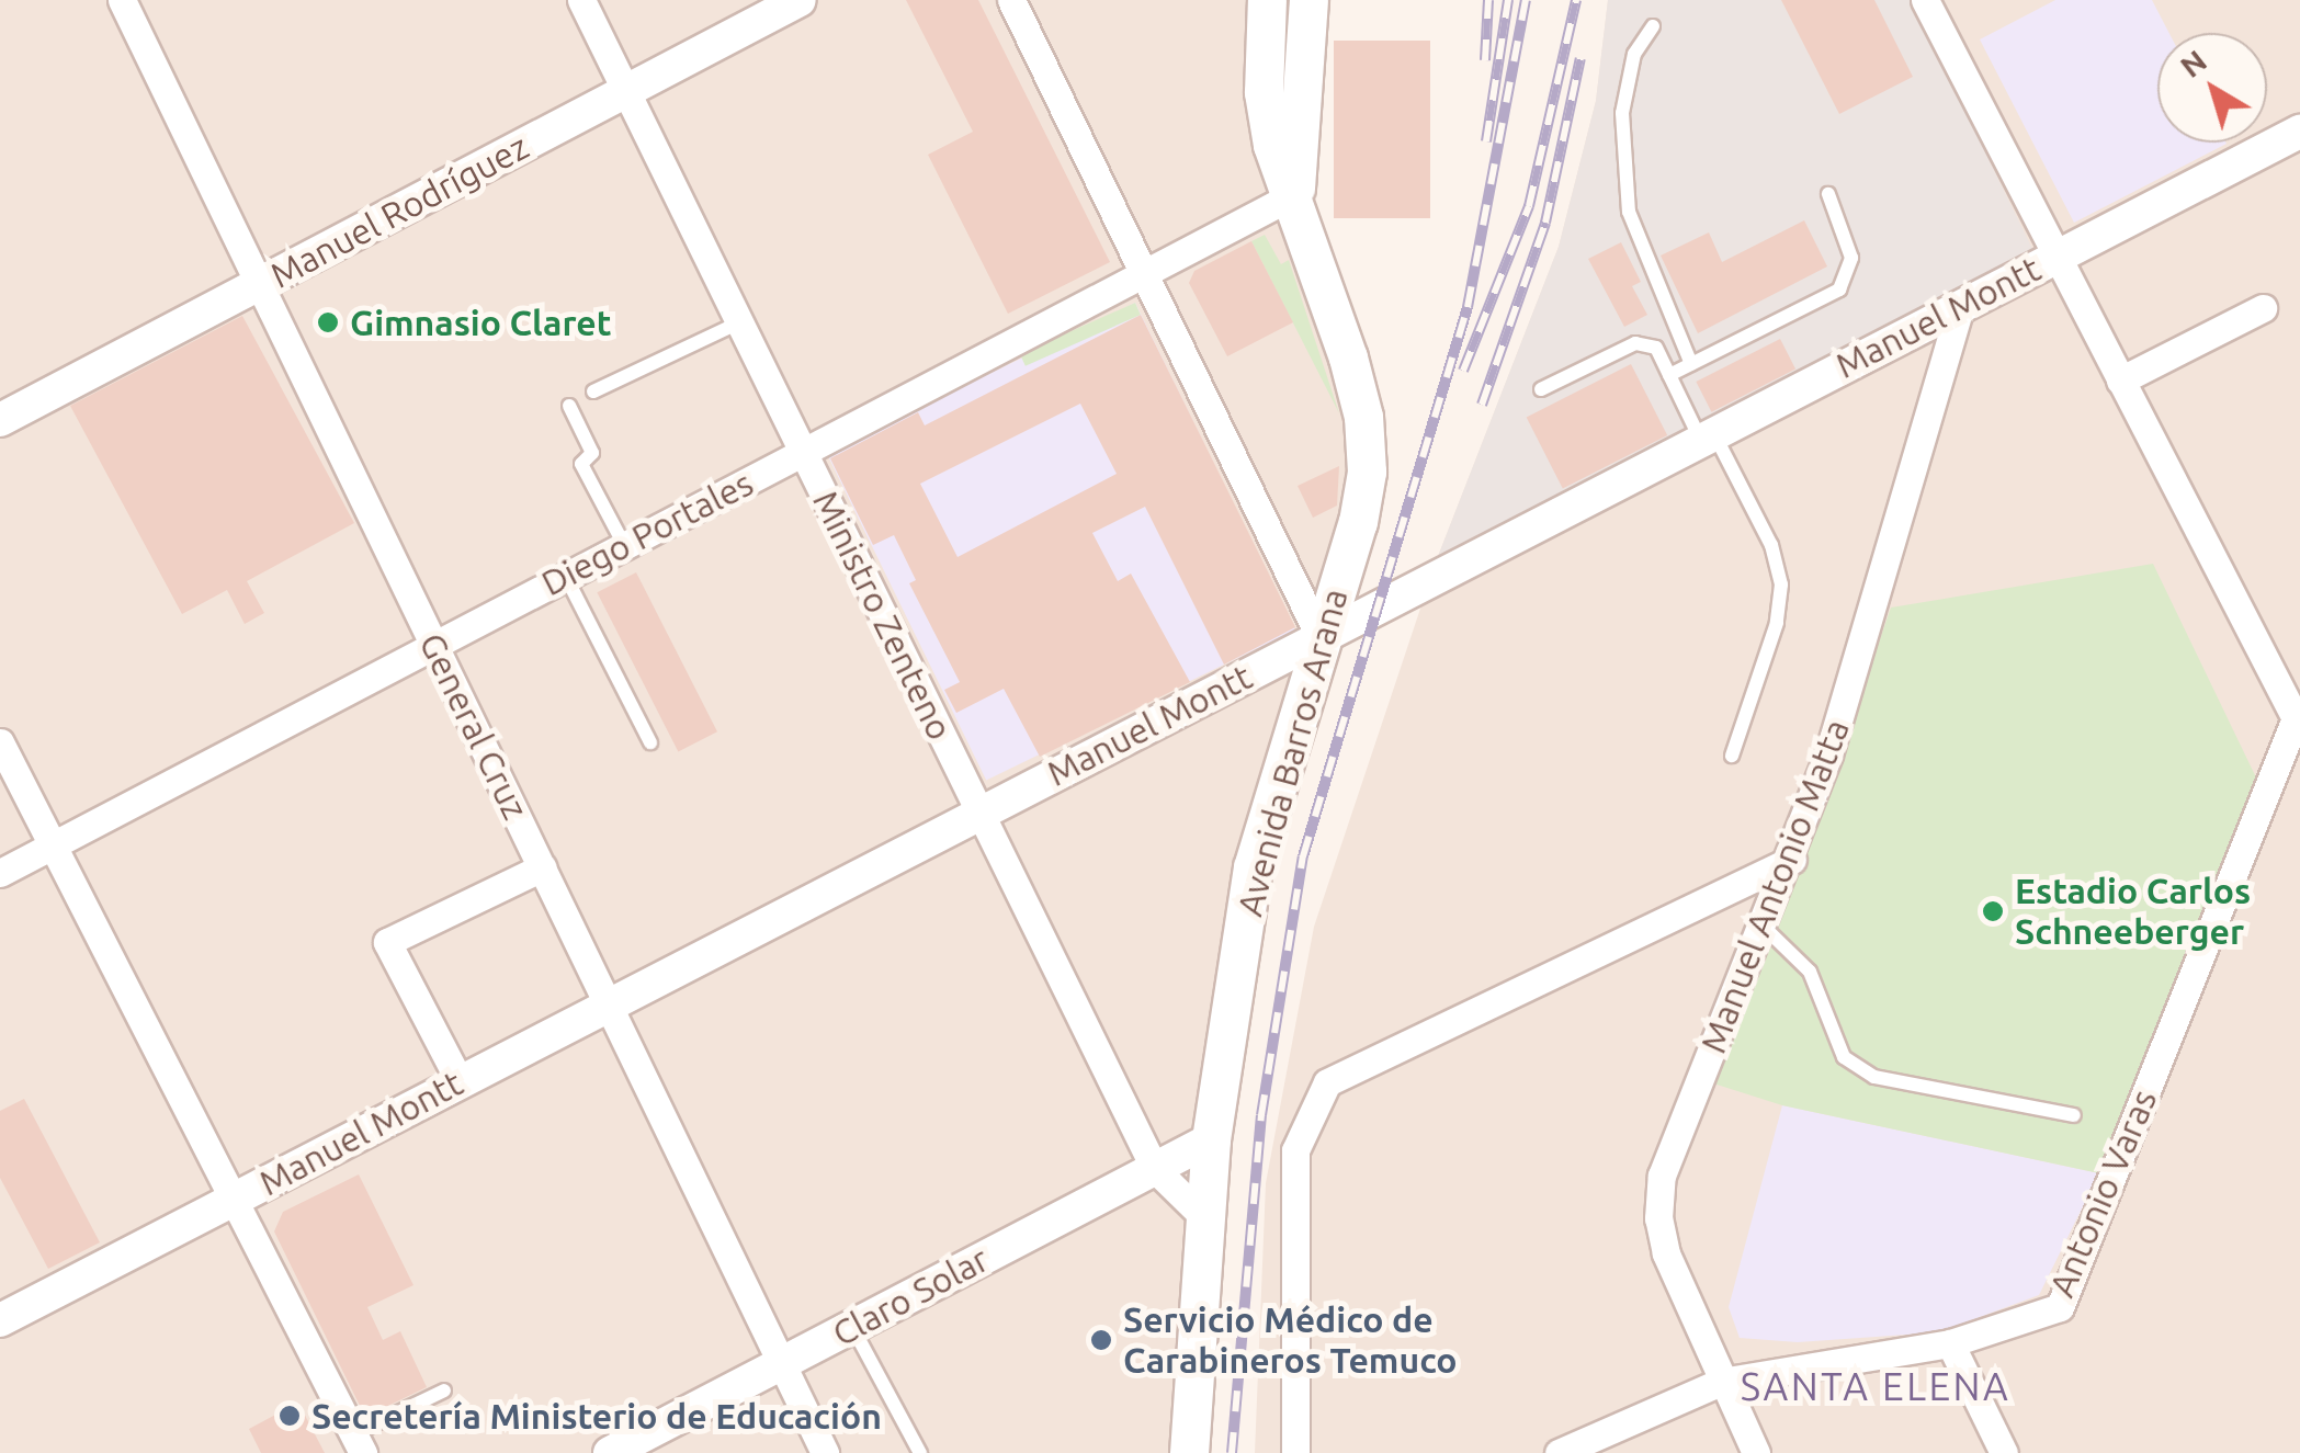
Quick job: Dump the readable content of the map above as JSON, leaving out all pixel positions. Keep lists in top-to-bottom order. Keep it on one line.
{"streets":{"main road":["Avenida Barros Arana"],"street":["Manuel Rodríguez","Manuel Montt","Diego Portales","Ministro Zenteno","General Cruz","Manuel Antonio Matta","Antonio Varas","Claro Solar"]},"crossings":[["Manuel Rodríguez","Ministro Zenteno"],["Manuel Rodríguez","General Cruz"],["Manuel Montt","Ministro Zenteno"],["Manuel Montt","General Cruz"],["Manuel Montt","Avenida Barros Arana"],["Manuel Montt","Manuel Antonio Matta"],["Diego Portales","Ministro Zenteno"],["Diego Portales","General Cruz"],["Diego Portales","Avenida Barros Arana"],["Ministro Zenteno","Avenida Barros Arana"],["Ministro Zenteno","Claro Solar"],["General Cruz","Claro Solar"],["Avenida Barros Arana","Claro Solar"],["Manuel Antonio Matta","Antonio Varas"]],"districts":["SANTA ELENA"],"places":["Gimnasio Claret","Estadio Carlos Schneeberger","Servicio Médico de Carabineros Temuco","Secretería Ministerio de Educación"],"north":"top left"}
